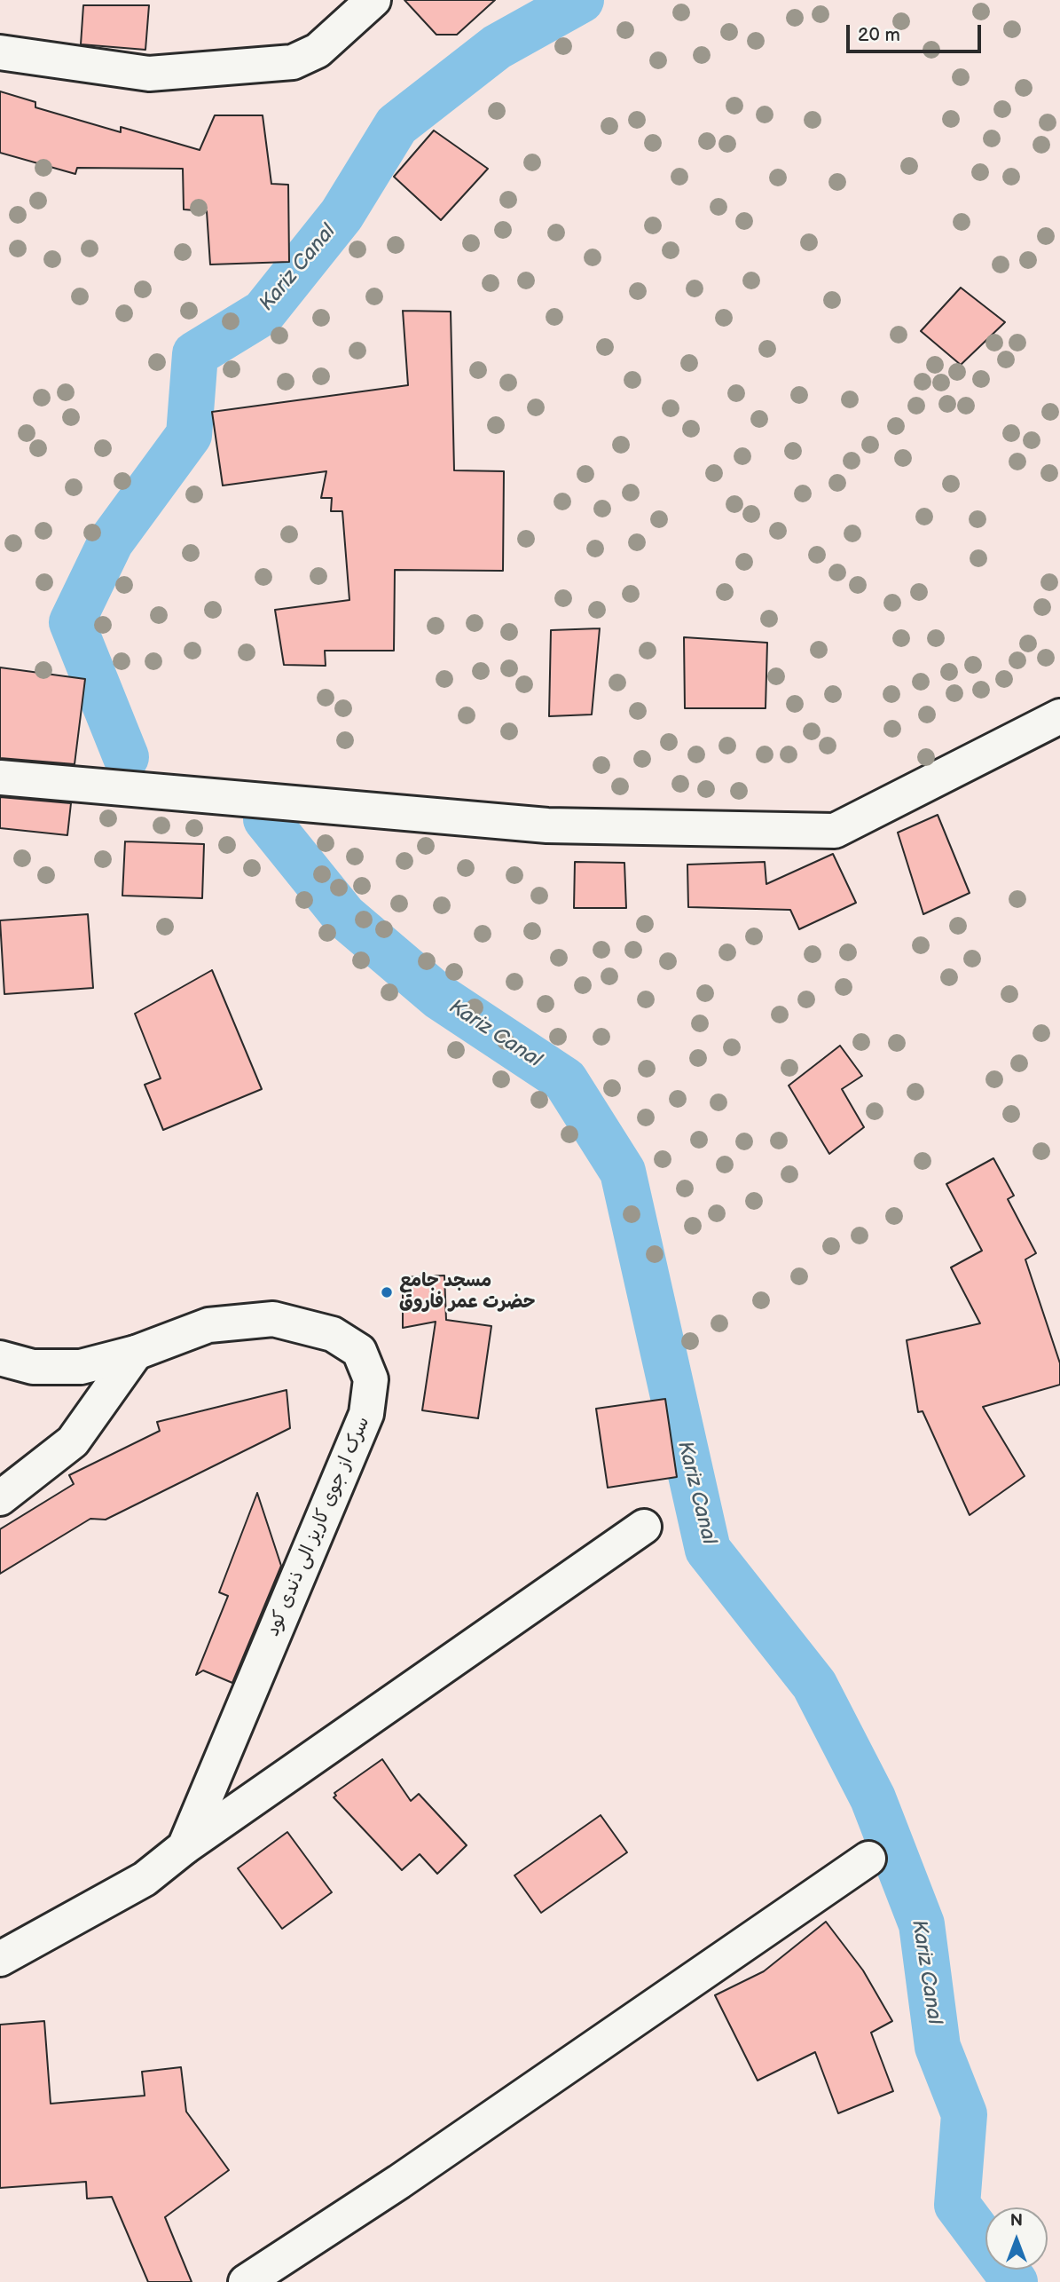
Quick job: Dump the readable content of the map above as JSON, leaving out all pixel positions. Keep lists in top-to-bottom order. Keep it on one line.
{"streets":{"street":["سرک از جوی کاریز الی ذندی کود"]},"water":["Kariz Canal"],"places":["مسجد جامع حضرت عمر فاروق"],"scale_bar":"20 m","north":"top"}
